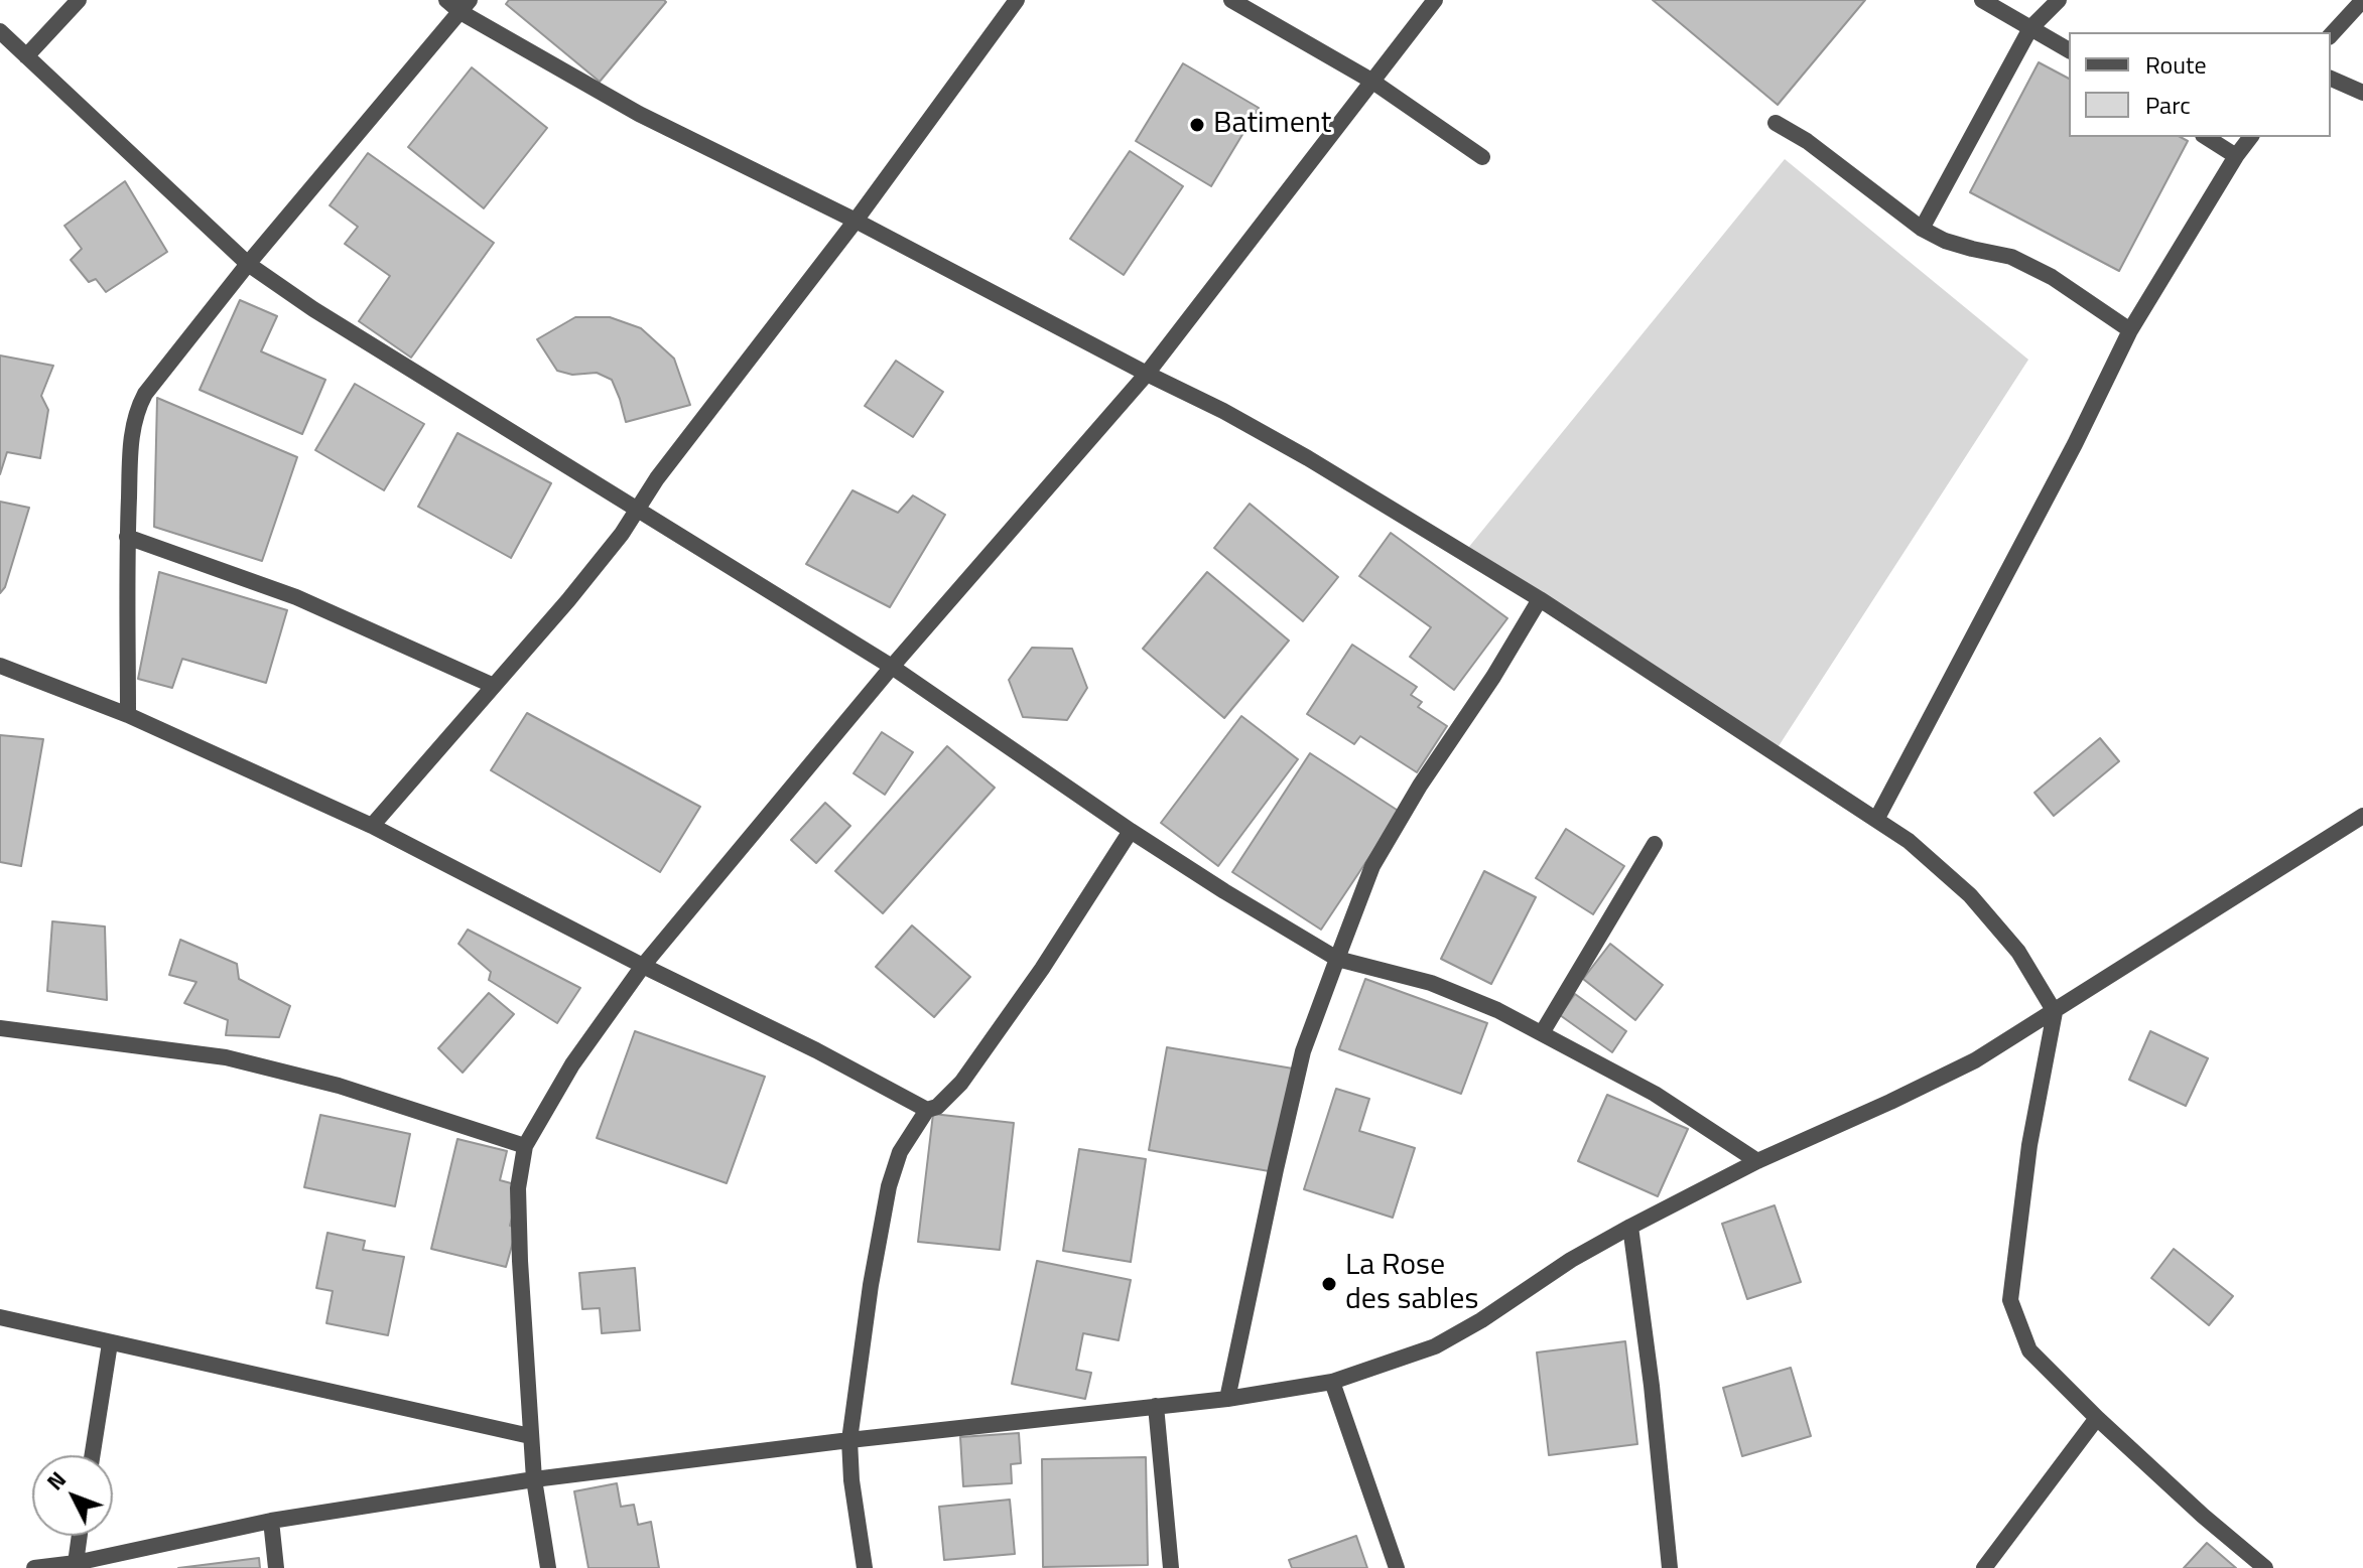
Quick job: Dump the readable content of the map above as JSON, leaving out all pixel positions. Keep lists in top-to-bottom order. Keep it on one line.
{"places":["Batiment","La Rose des sables"],"legend":["Route","Parc"],"north":"top left"}
